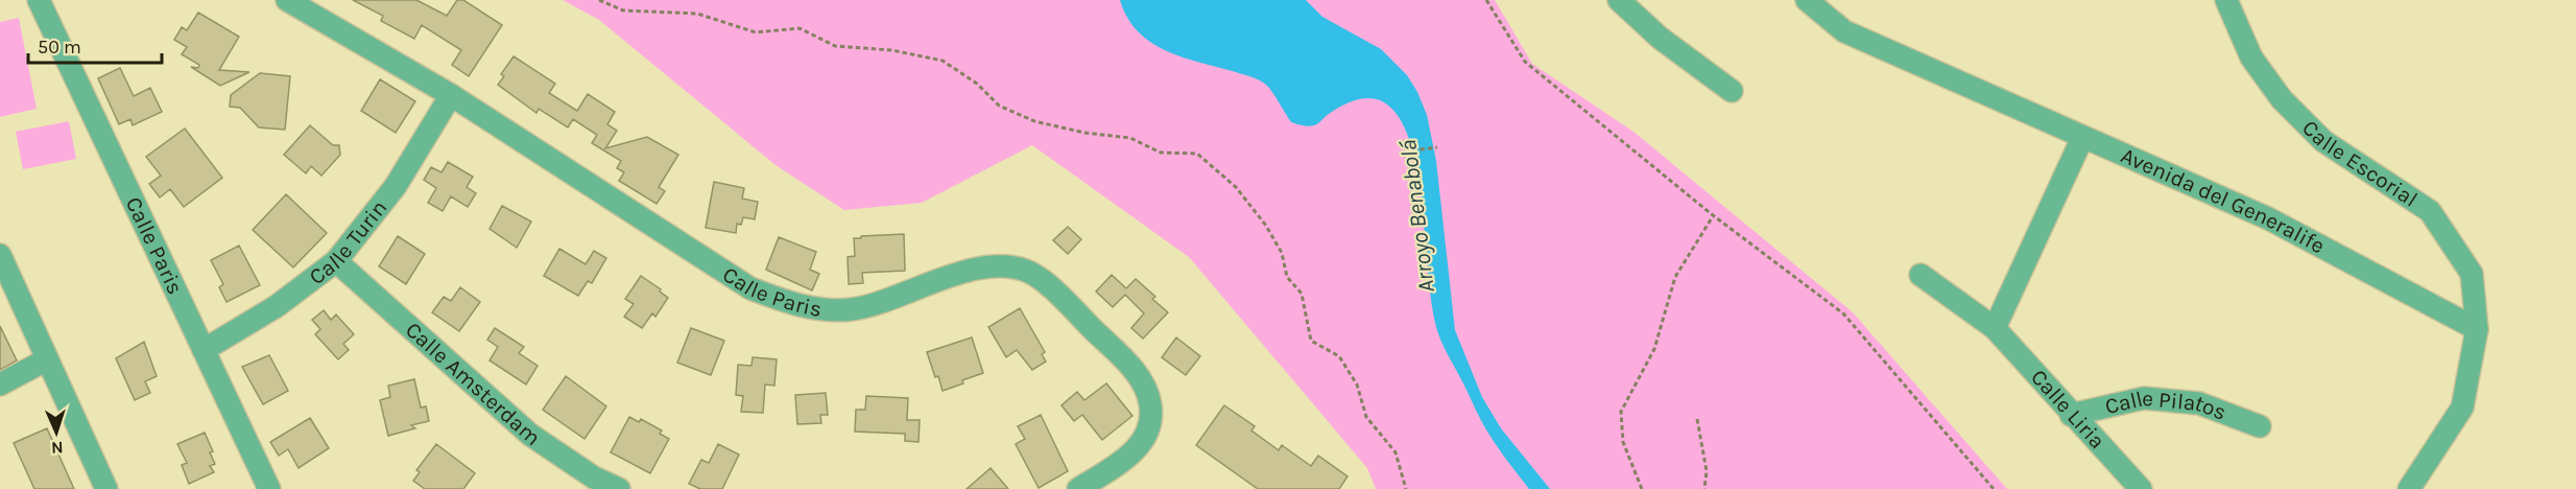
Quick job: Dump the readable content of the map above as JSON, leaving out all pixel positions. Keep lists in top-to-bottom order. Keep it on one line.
{"streets":{"street":["Calle Escorial","Avenida del Generalife","Calle Turin","Calle Paris","Calle Amsterdam","Calle Liria","Calle Pilatos"]},"crossings":[["Calle Escorial","Avenida del Generalife"],["Calle Turin","Calle Paris"],["Calle Turin","Calle Amsterdam"],["Calle Liria","Calle Pilatos"]],"water":["Arroyo Benabolá"],"scale_bar":"50 m","north":"bottom"}
